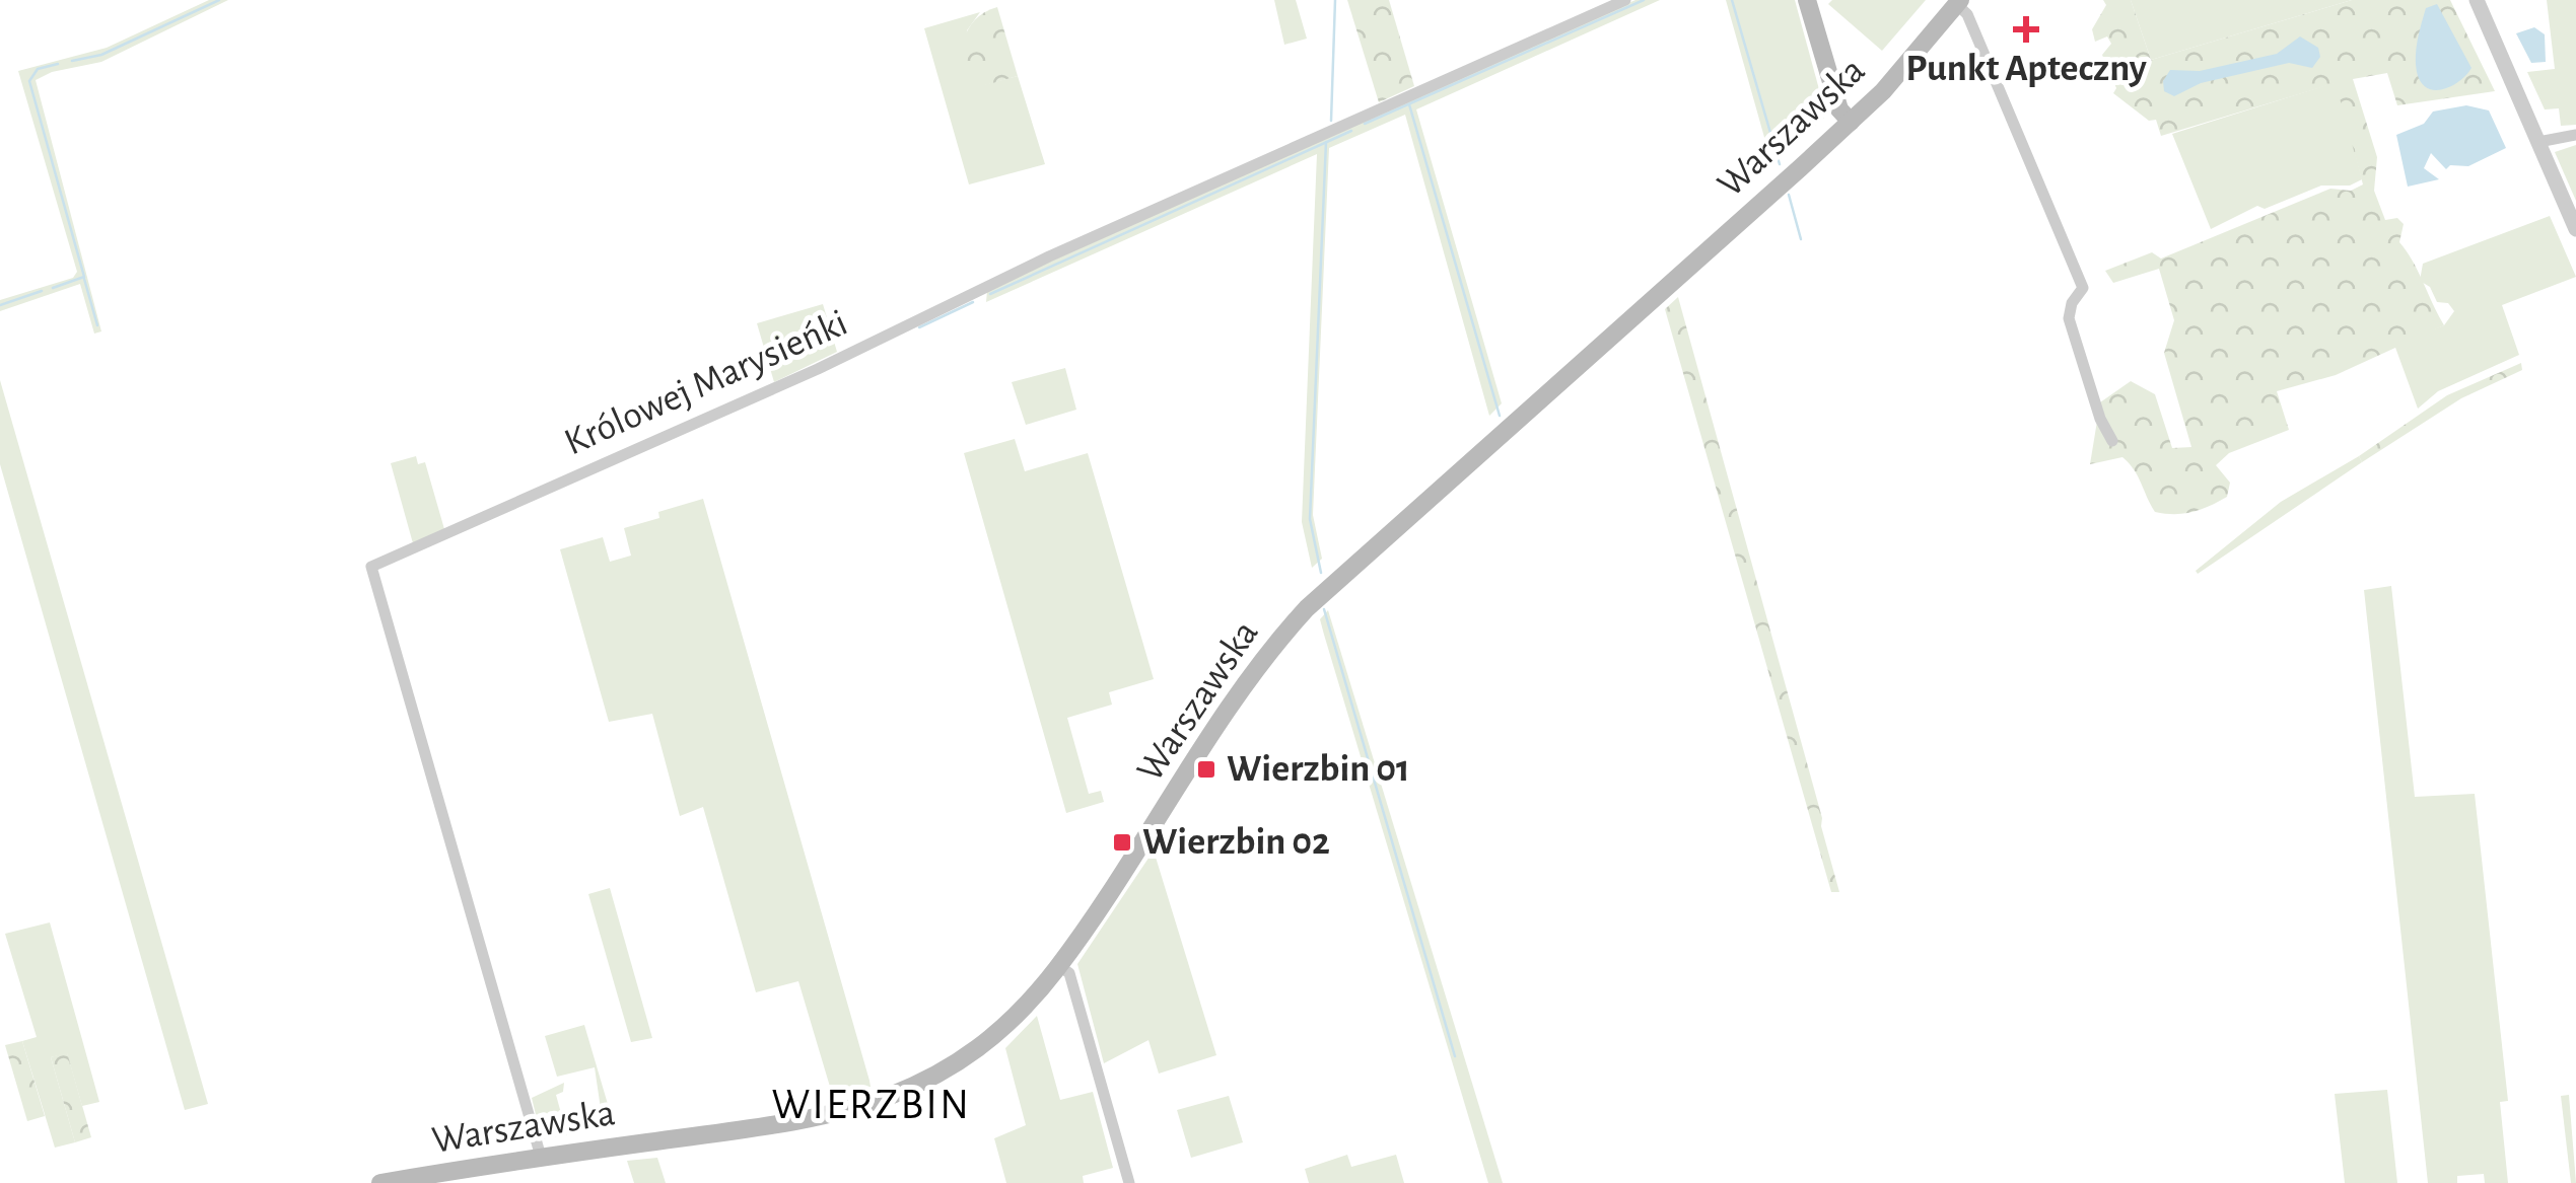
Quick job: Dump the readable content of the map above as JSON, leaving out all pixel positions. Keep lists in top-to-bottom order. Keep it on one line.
{"streets":{"main road":["Warszawska"],"street":["Królowej Marysieńki"]},"crossings":[["Warszawska","Królowej Marysieńki"]],"districts":["WIERZBIN"],"places":{"health":["Punkt Apteczny"],"transit":["Wierzbin 01","Wierzbin 02"]}}
